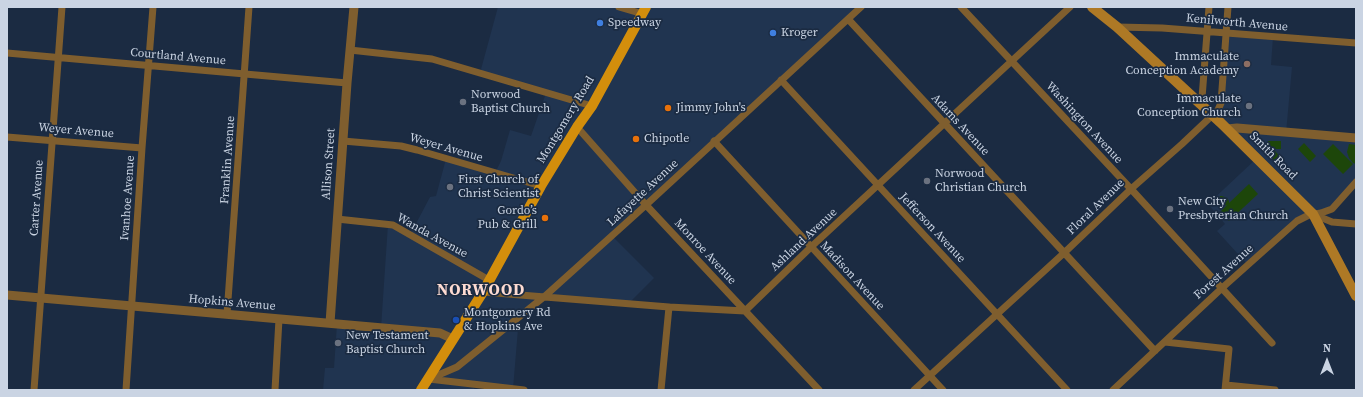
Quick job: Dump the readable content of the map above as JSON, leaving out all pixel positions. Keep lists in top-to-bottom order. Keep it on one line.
{"streets":{"main road":["Montgomery Road","Smith Road"],"street":["Kenilworth Avenue","Courtland Avenue","Washington Avenue","Adams Avenue","Weyer Avenue","Franklin Avenue","Allison Street","Lafayette Avenue","Carter Avenue","Ivanhoe Avenue","Floral Avenue","Jefferson Avenue","Wanda Avenue","Ashland Avenue","Monroe Avenue","Forest Avenue","Madison Avenue","Hopkins Avenue"]},"crossings":[["Kenilworth Avenue","Smith Road"],["Kenilworth Avenue","Floral Avenue"],["Courtland Avenue","Franklin Avenue"],["Courtland Avenue","Allison Street"],["Courtland Avenue","Carter Avenue"],["Courtland Avenue","Ivanhoe Avenue"],["Montgomery Road","Weyer Avenue"],["Montgomery Road","Lafayette Avenue"],["Montgomery Road","Wanda Avenue"],["Montgomery Road","Monroe Avenue"],["Montgomery Road","Hopkins Avenue"],["Washington Avenue","Floral Avenue"],["Washington Avenue","Ashland Avenue"],["Washington Avenue","Forest Avenue"],["Adams Avenue","Lafayette Avenue"],["Adams Avenue","Floral Avenue"],["Adams Avenue","Ashland Avenue"],["Adams Avenue","Forest Avenue"],["Weyer Avenue","Allison Street"],["Weyer Avenue","Carter Avenue"],["Weyer Avenue","Ivanhoe Avenue"],["Smith Road","Floral Avenue"],["Smith Road","Forest Avenue"],["Franklin Avenue","Hopkins Avenue"],["Allison Street","Wanda Avenue"],["Allison Street","Hopkins Avenue"],["Lafayette Avenue","Jefferson Avenue"],["Lafayette Avenue","Monroe Avenue"],["Lafayette Avenue","Madison Avenue"],["Carter Avenue","Hopkins Avenue"],["Ivanhoe Avenue","Hopkins Avenue"],["Floral Avenue","Jefferson Avenue"],["Floral Avenue","Madison Avenue"],["Jefferson Avenue","Ashland Avenue"],["Ashland Avenue","Monroe Avenue"],["Ashland Avenue","Madison Avenue"]],"districts":["NORWOOD"],"places":["Speedway","Kroger","Immaculate Conception Academy","Norwood Baptist Church","Immaculate Conception Church","Jimmy John's","Chipotle","Norwood Christian Church","First Church of Christ Scientist","New City Presbyterian Church","Gordo’s Pub & Grill","Montgomery Rd & Hopkins Ave","New Testament Baptist Church"],"north":"top"}
